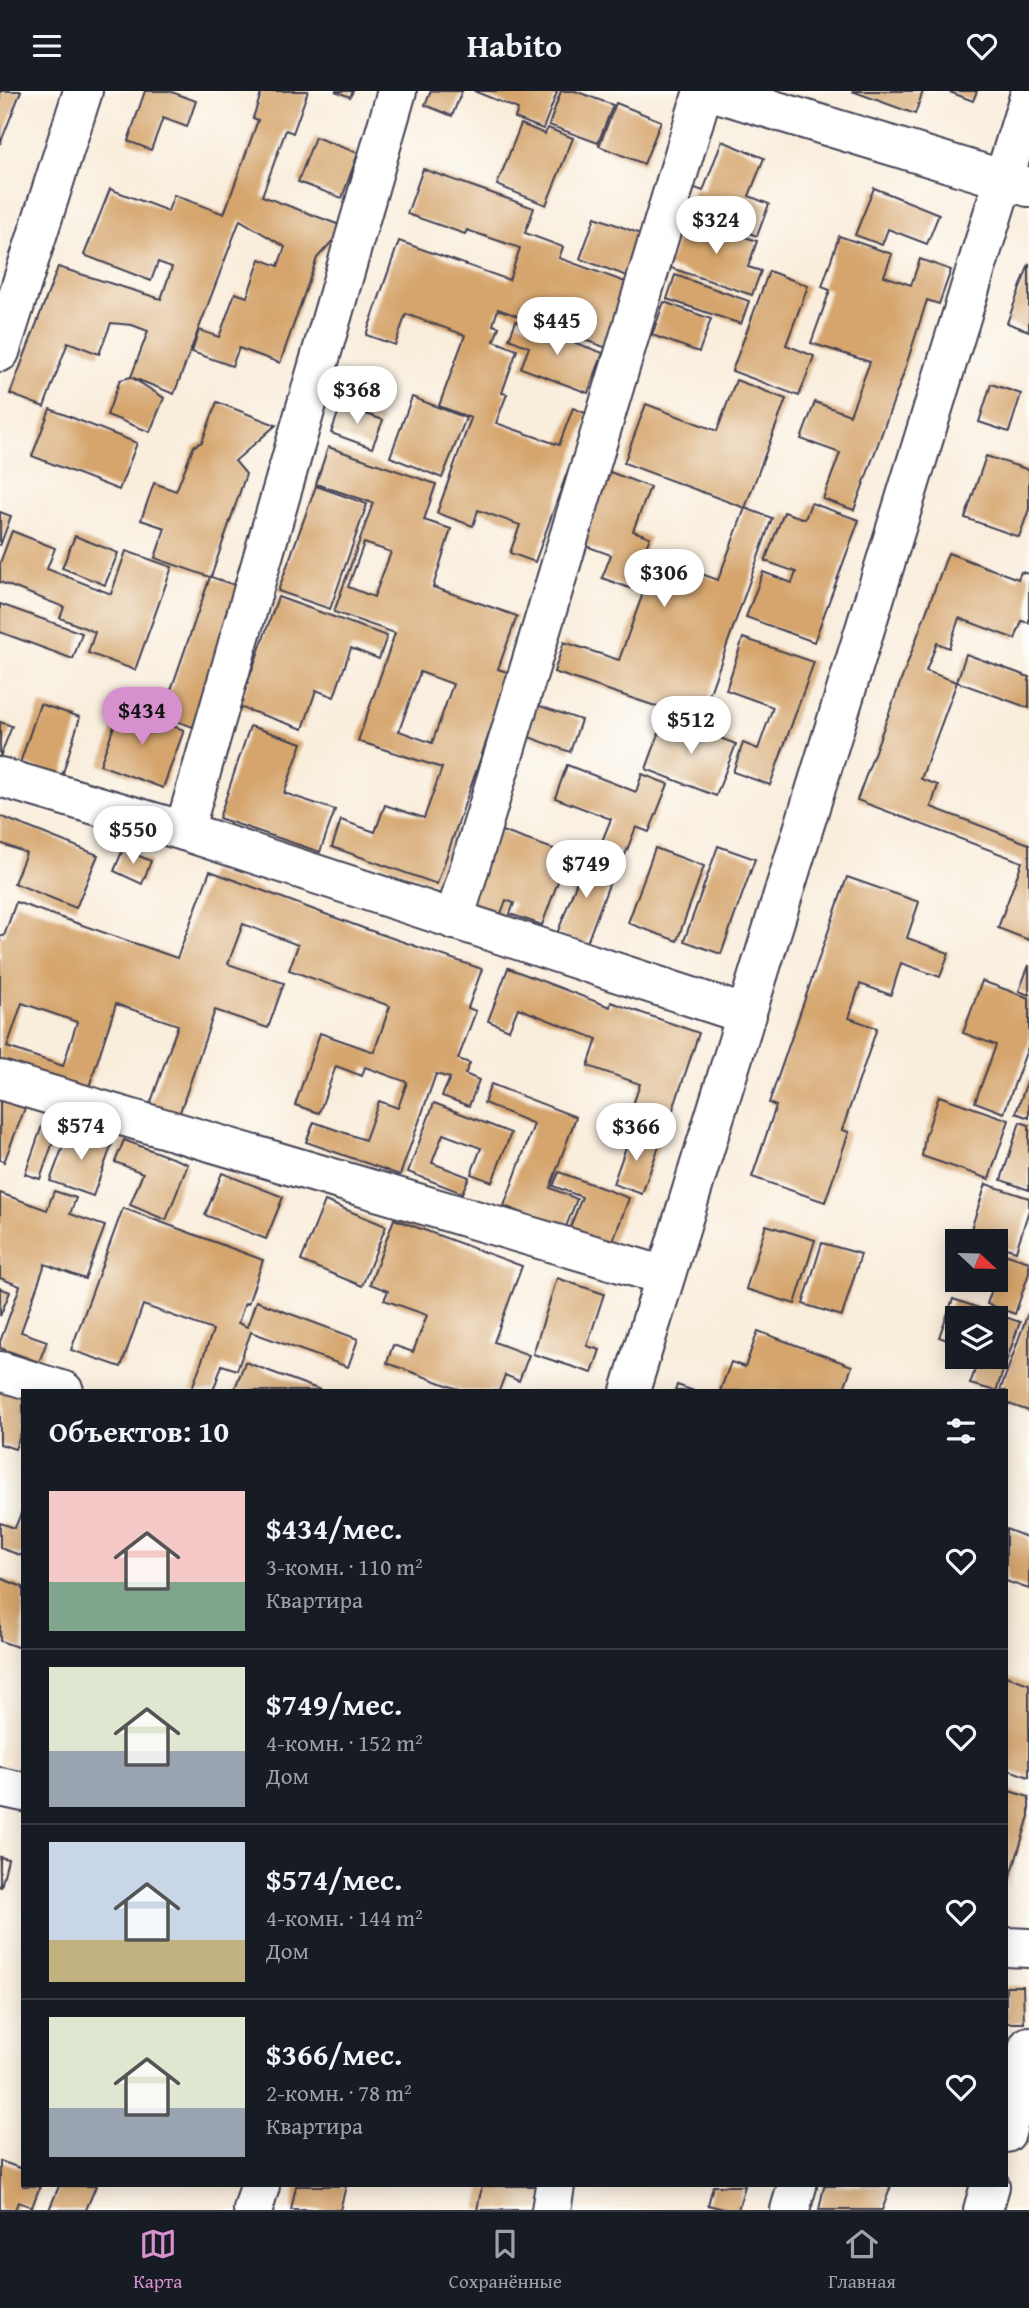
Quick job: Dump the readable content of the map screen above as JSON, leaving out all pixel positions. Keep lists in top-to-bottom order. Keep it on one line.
{"north":"right","page":{"header":"Habito","price":["$324","$445","$368","$306","$434","$512","$550","$749","$574","$366"],"heading":"Объектов: 10","list":[{"name":"$434/мес.","note":"3-комн. · 110 m² · Квартира"},{"name":"$749/мес.","note":"4-комн. · 152 m² · Дом"},{"name":"$574/мес.","note":"4-комн. · 144 m² · Дом"},{"name":"$366/мес.","note":"2-комн. · 78 m² · Квартира"}],"tabs":["Карта","Сохранённые","Главная"]}}
